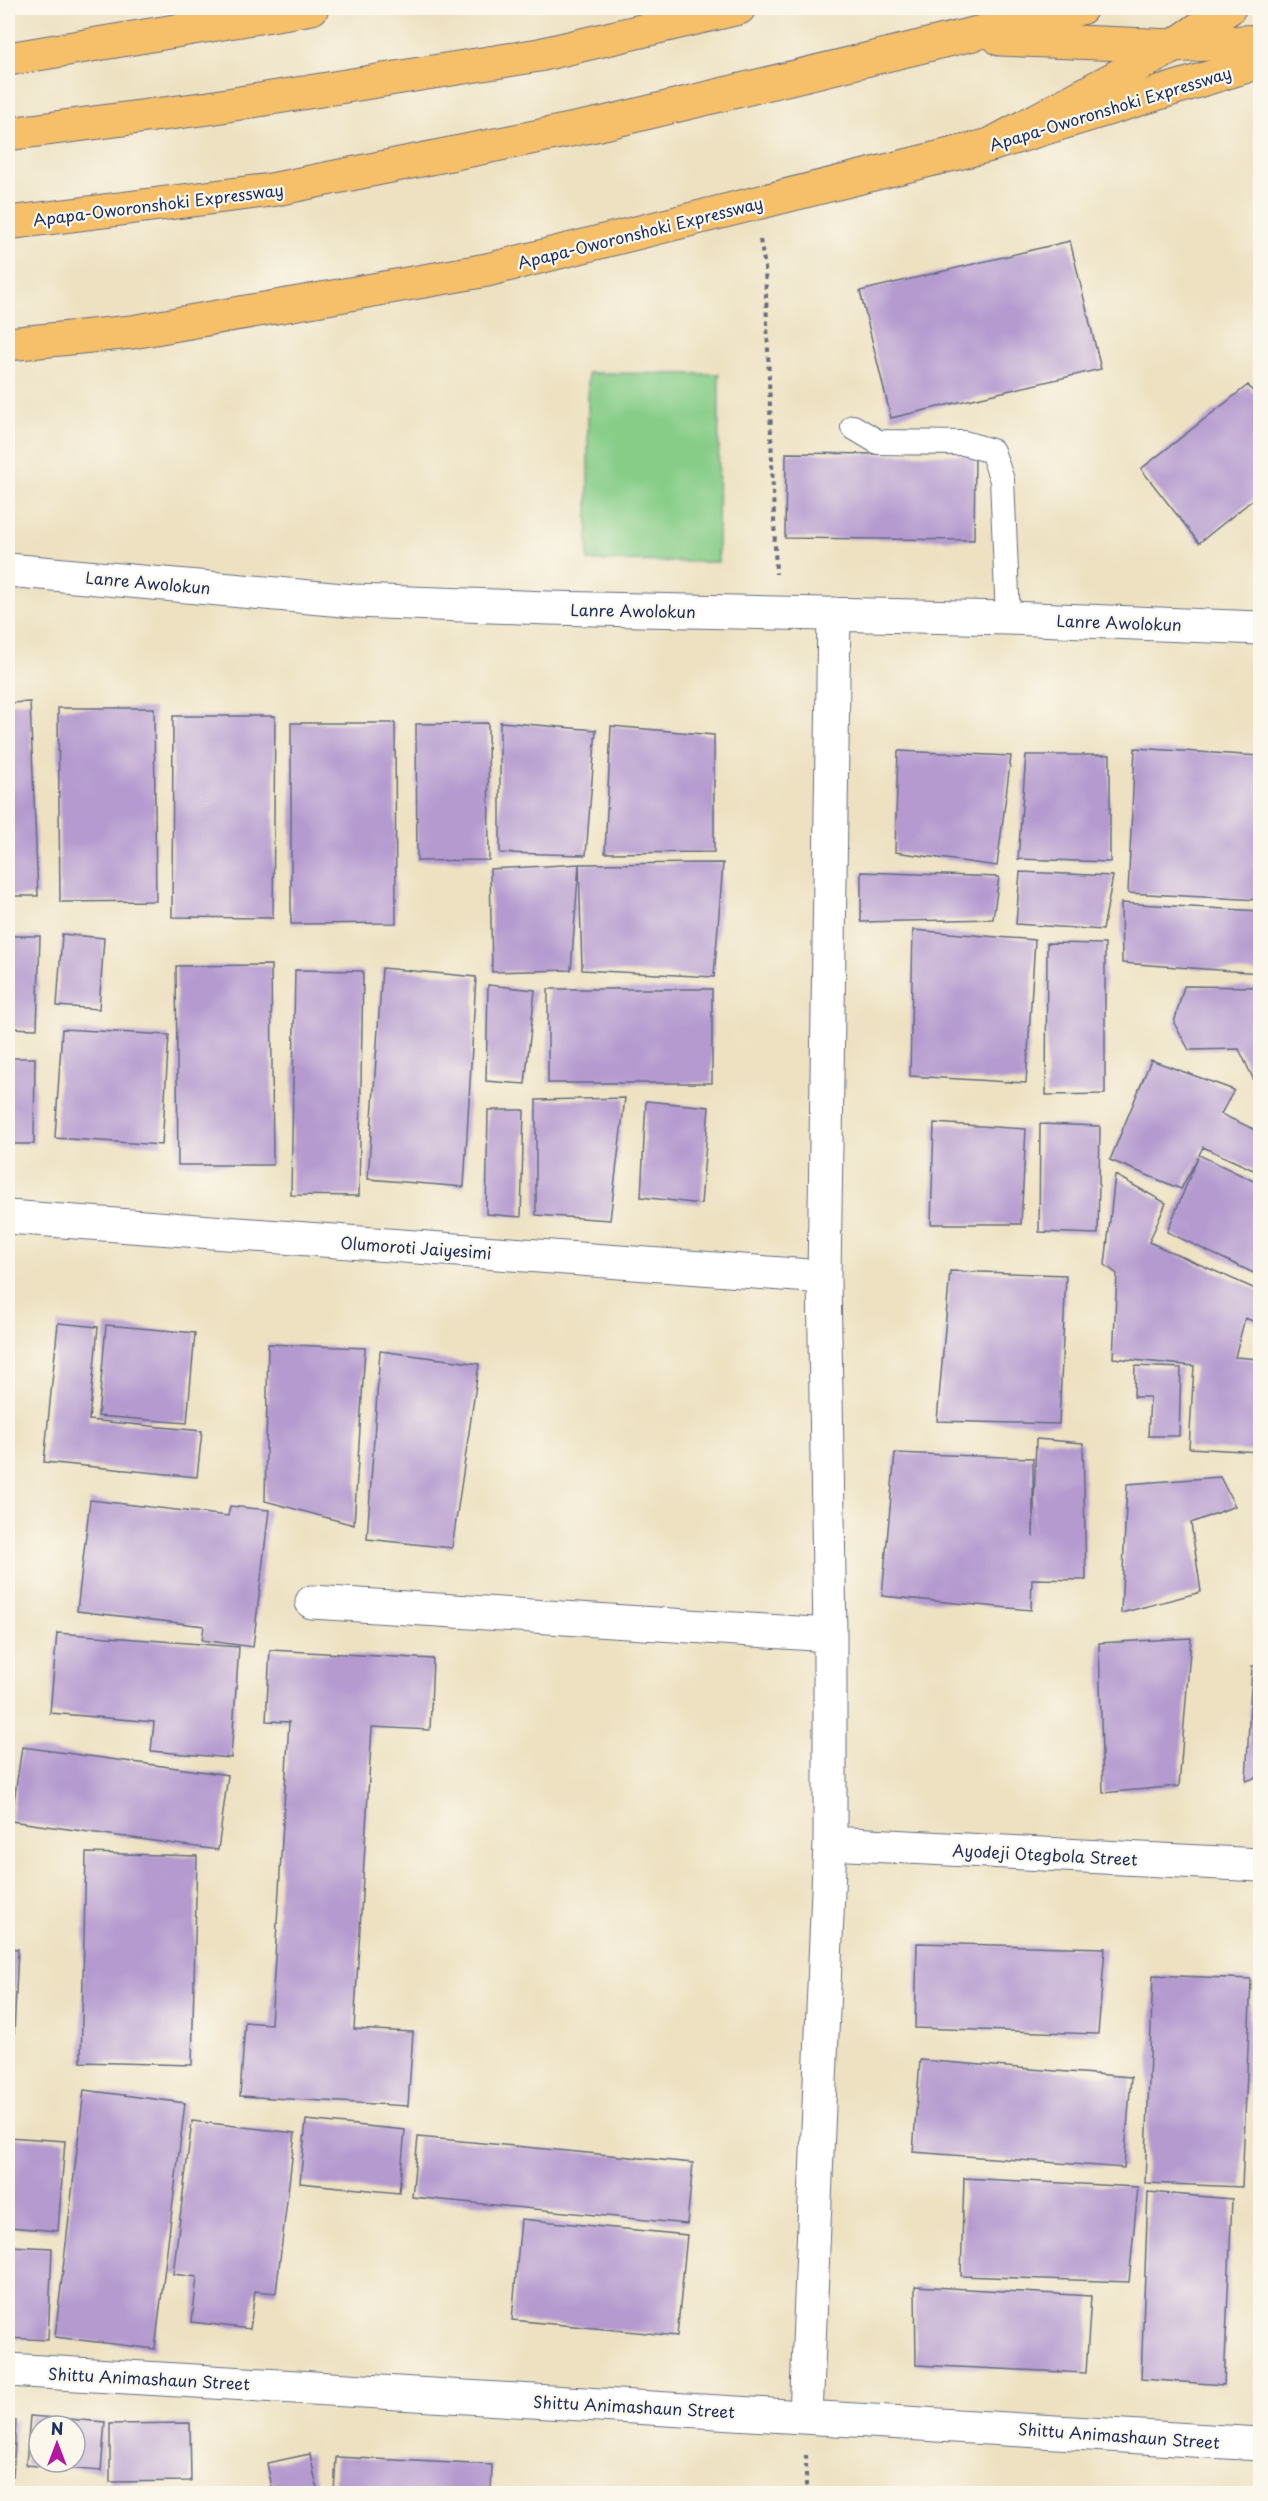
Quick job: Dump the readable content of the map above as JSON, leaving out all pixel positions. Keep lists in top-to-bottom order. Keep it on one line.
{"streets":{"main road":["Apapa-Oworonshoki Expressway"],"street":["Lanre Awolokun","Olumoroti Jaiyesimi","Ayodeji Otegbola Street","Shittu Animashaun Street"]},"north":"top"}
